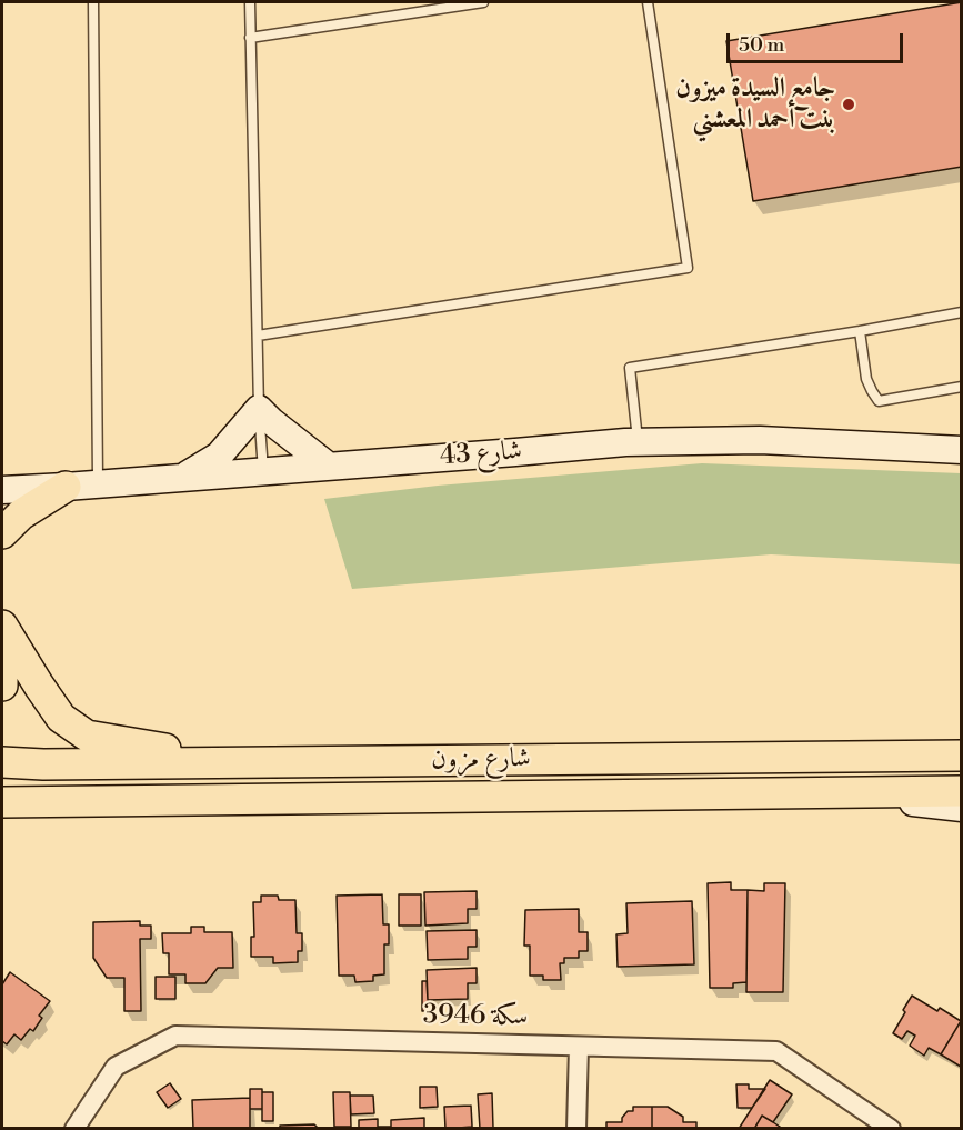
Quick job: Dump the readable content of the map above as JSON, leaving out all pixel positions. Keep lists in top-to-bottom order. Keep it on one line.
{"streets":{"main road":["شارع مزون"],"street":["شارع 43","سكة 3946"]},"places":["جامع السيدة ميزون بنت أحمد المعشني"],"scale_bar":"50 m"}
